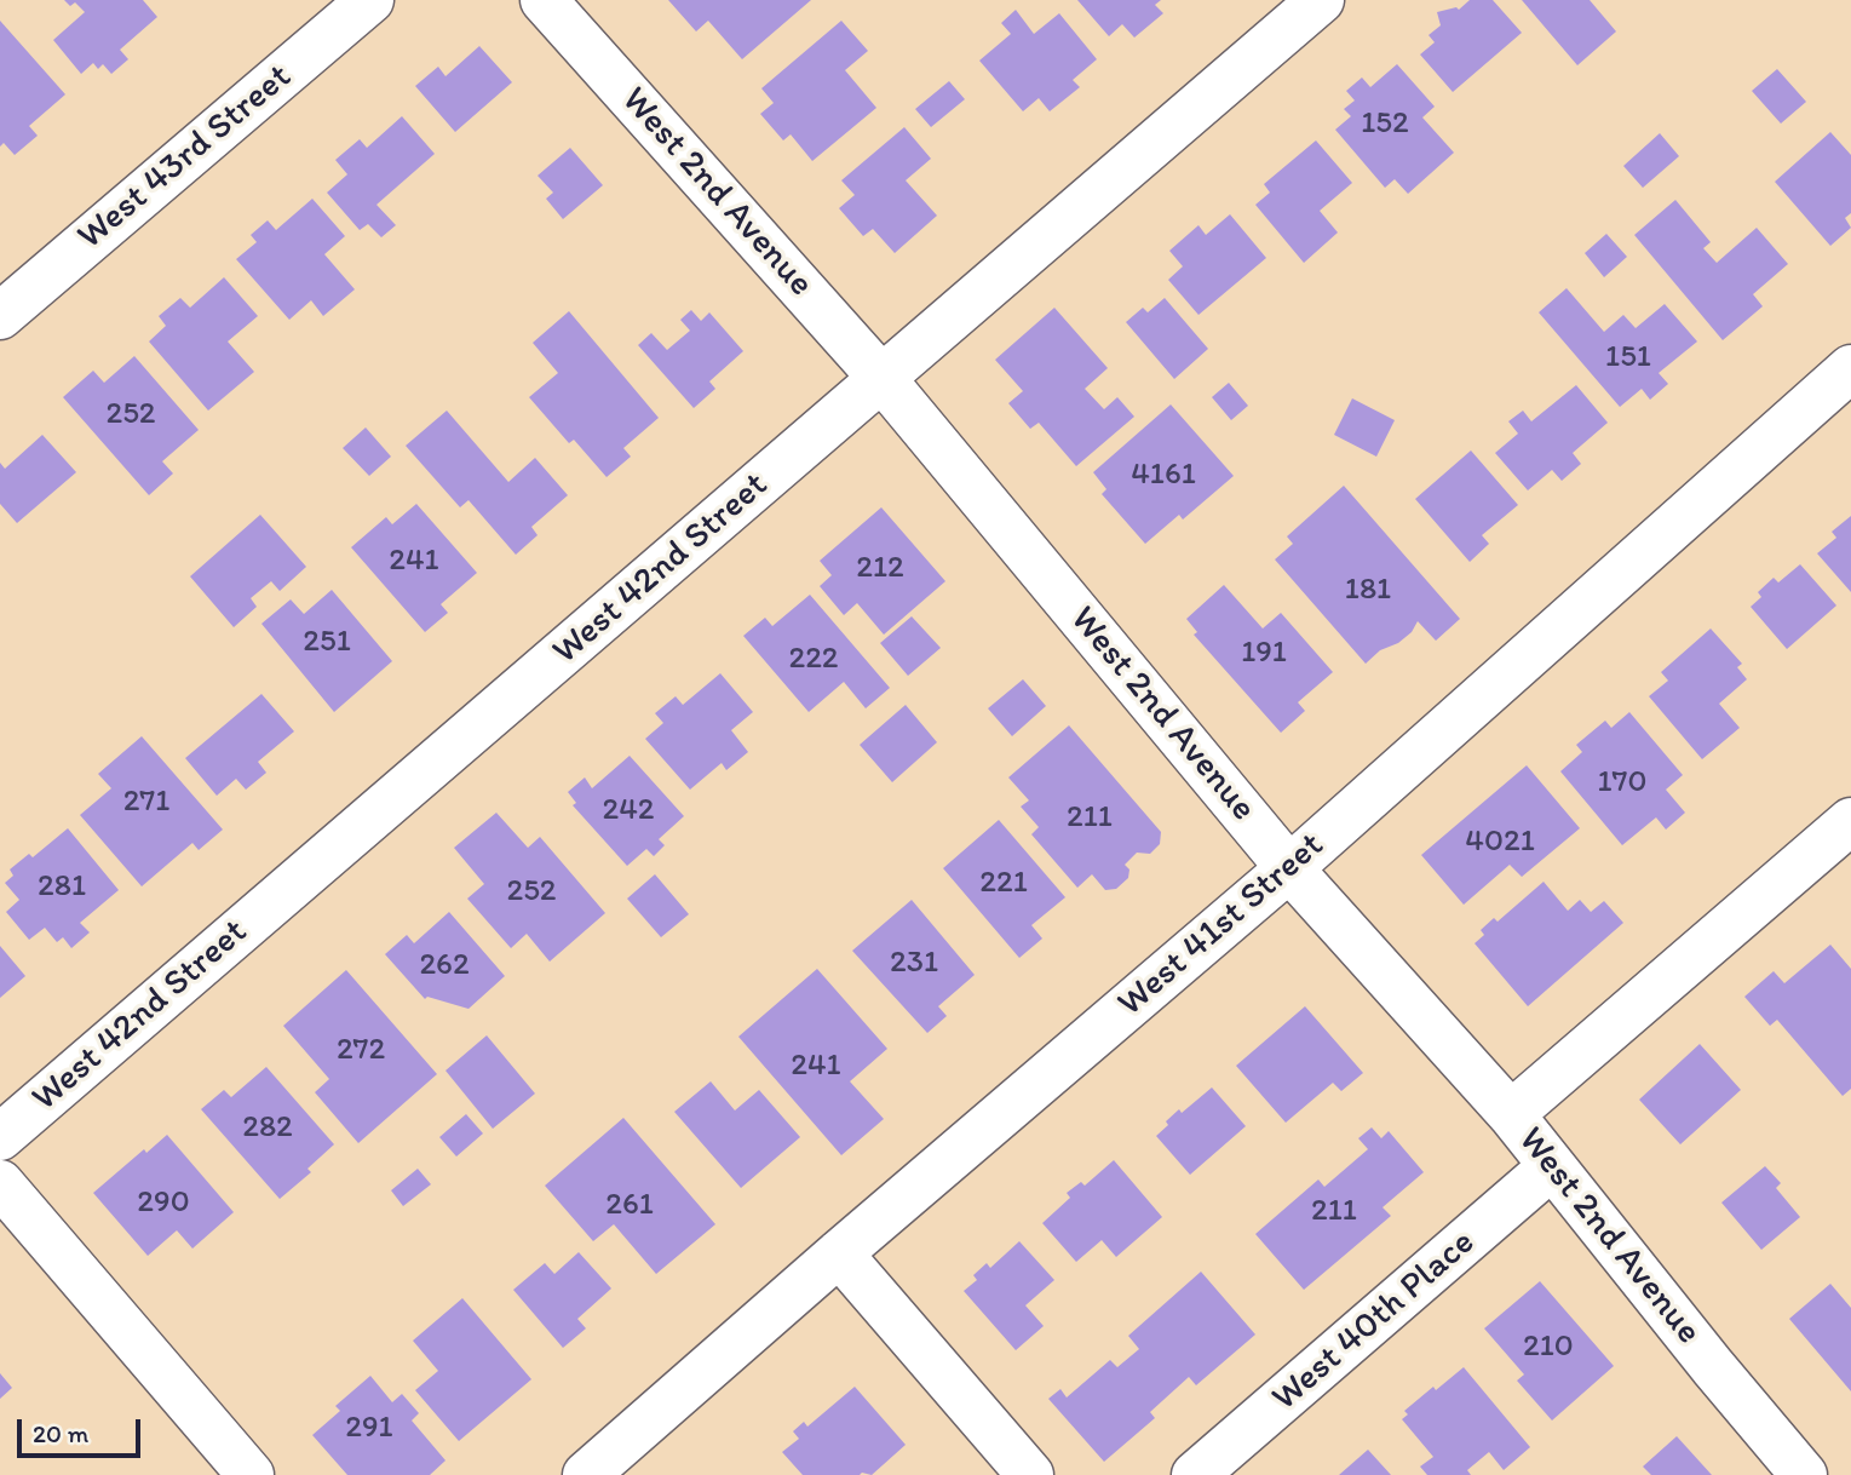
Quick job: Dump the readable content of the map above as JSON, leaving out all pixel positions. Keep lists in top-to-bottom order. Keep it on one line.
{"streets":{"street":["West 43rd Street","West 2nd Avenue","West 42nd Street","West 41st Street","West 40th Place"]},"crossings":[["West 2nd Avenue","West 42nd Street"],["West 2nd Avenue","West 41st Street"],["West 2nd Avenue","West 40th Place"]],"house_numbers":["152","151","252","4161","241","212","181","251","191","222","170","271","242","211","4021","221","281","252","231","262","272","241","282","290","261","211","210","291"],"scale_bar":"20 m"}
